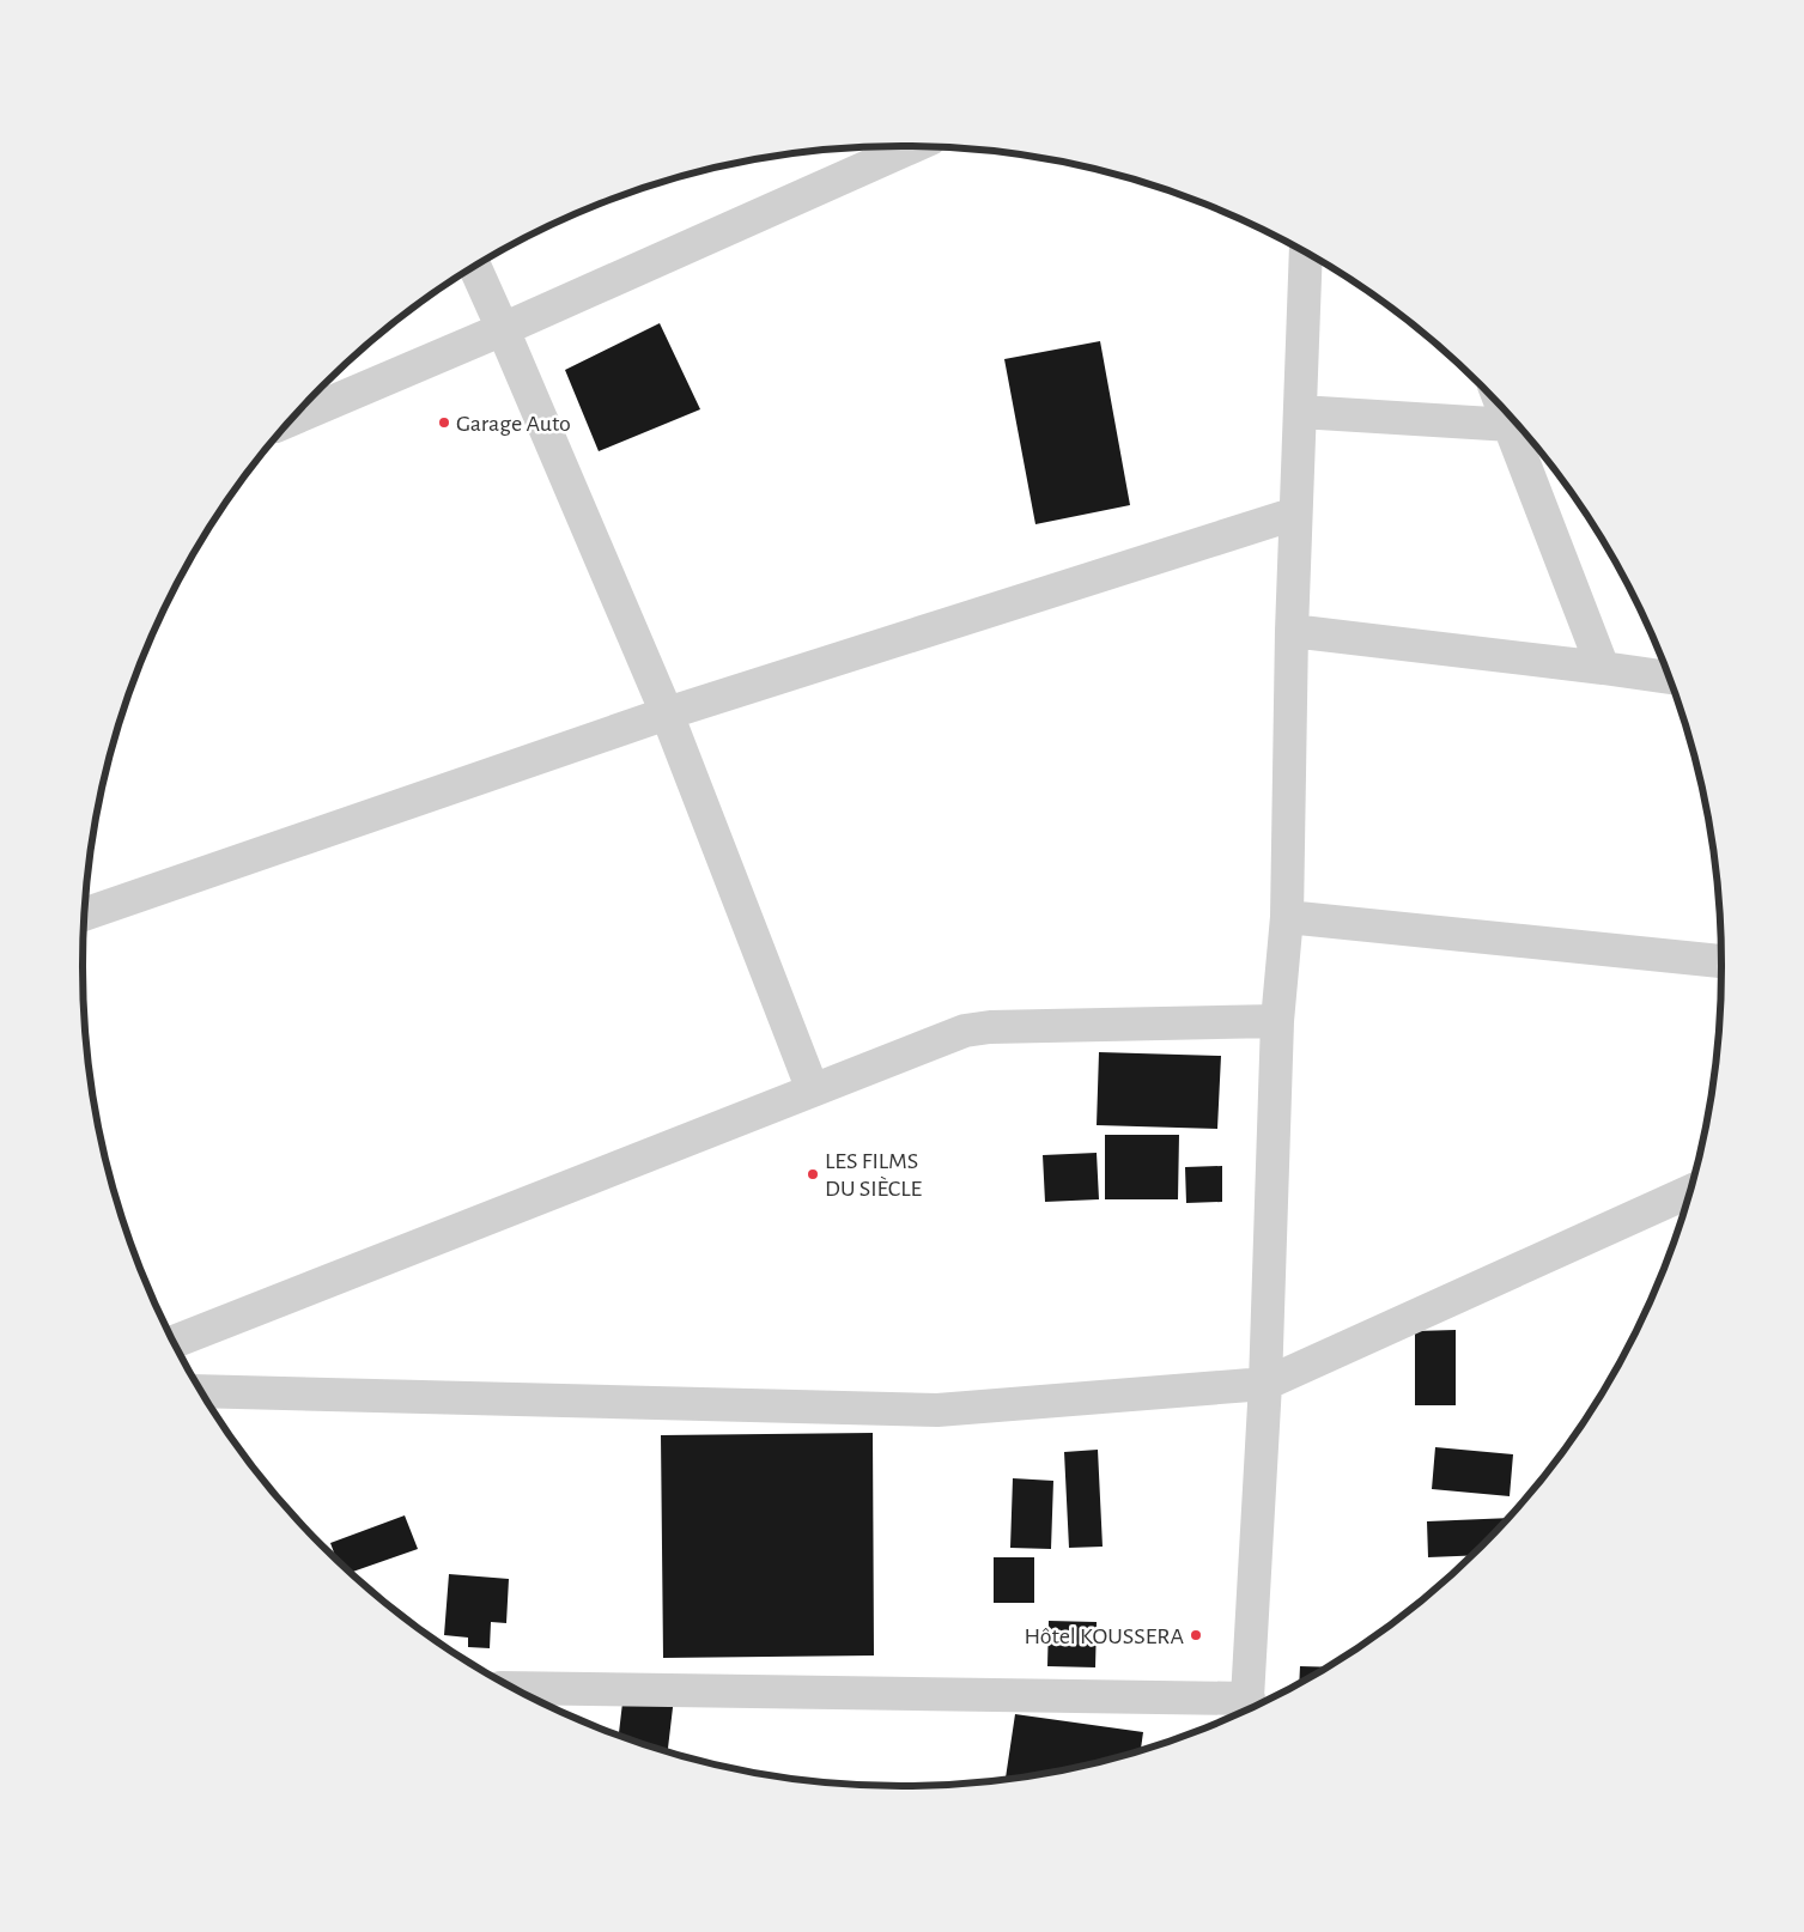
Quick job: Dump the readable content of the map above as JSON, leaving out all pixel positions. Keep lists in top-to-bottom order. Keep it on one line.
{"places":["Garage Auto","LES FILMS DU SIÈCLE","Hôtel KOUSSERA"]}
